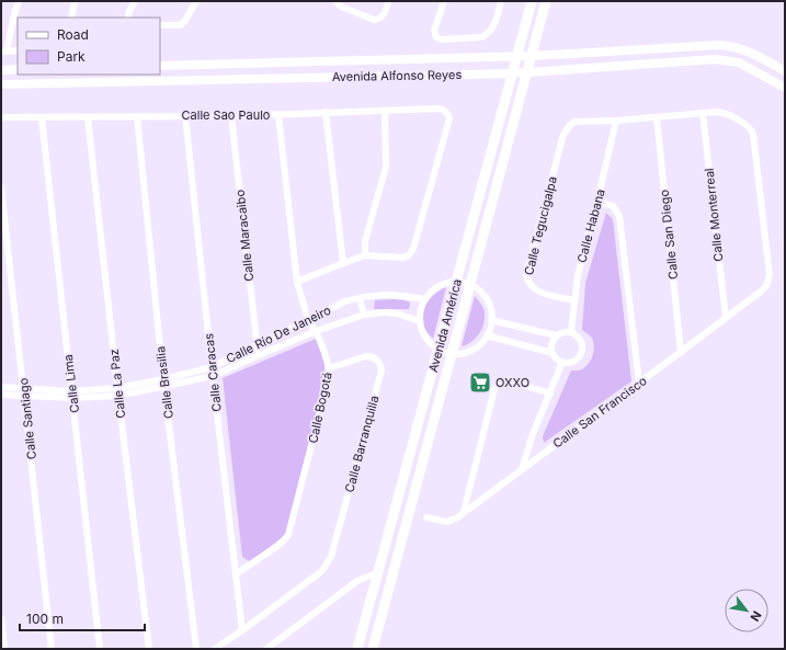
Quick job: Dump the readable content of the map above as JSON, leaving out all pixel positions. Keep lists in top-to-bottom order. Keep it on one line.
{"streets":{"main road":["Avenida América"],"street":["Avenida Alfonso Reyes","Calle Sao Paulo","Calle Monterreal","Calle Tegucigalpa","Calle Habana","Calle San Diego","Calle Maracaibo","Calle Río De Janeiro","Calle Caracas","Calle Brasilia","Calle Lima","Calle La Paz","Calle Bogotá","Calle San Francisco","Calle Santiago","Calle Barranquilla"]},"crossings":[["Avenida Alfonso Reyes","Avenida América"],["Calle Sao Paulo","Calle Maracaibo"],["Calle Sao Paulo","Calle Caracas"],["Calle Sao Paulo","Calle Brasilia"],["Calle Sao Paulo","Calle Lima"],["Calle Sao Paulo","Calle La Paz"],["Calle Sao Paulo","Calle Bogotá"],["Calle Monterreal","Calle San Francisco"],["Calle Tegucigalpa","Calle Habana"],["Calle San Diego","Calle San Francisco"],["Calle Maracaibo","Calle Río De Janeiro"],["Calle Río De Janeiro","Calle Caracas"],["Calle Río De Janeiro","Calle Brasilia"],["Calle Río De Janeiro","Calle Lima"],["Calle Río De Janeiro","Calle La Paz"],["Calle Río De Janeiro","Calle Bogotá"],["Calle Río De Janeiro","Calle Santiago"],["Calle Caracas","Calle Bogotá"],["Calle Caracas","Calle Barranquilla"],["Calle Bogotá","Calle Barranquilla"]],"places":{"supermarket":["OXXO"]},"legend":["Road","Park"],"scale_bar":"100 m","north":"bottom right"}
